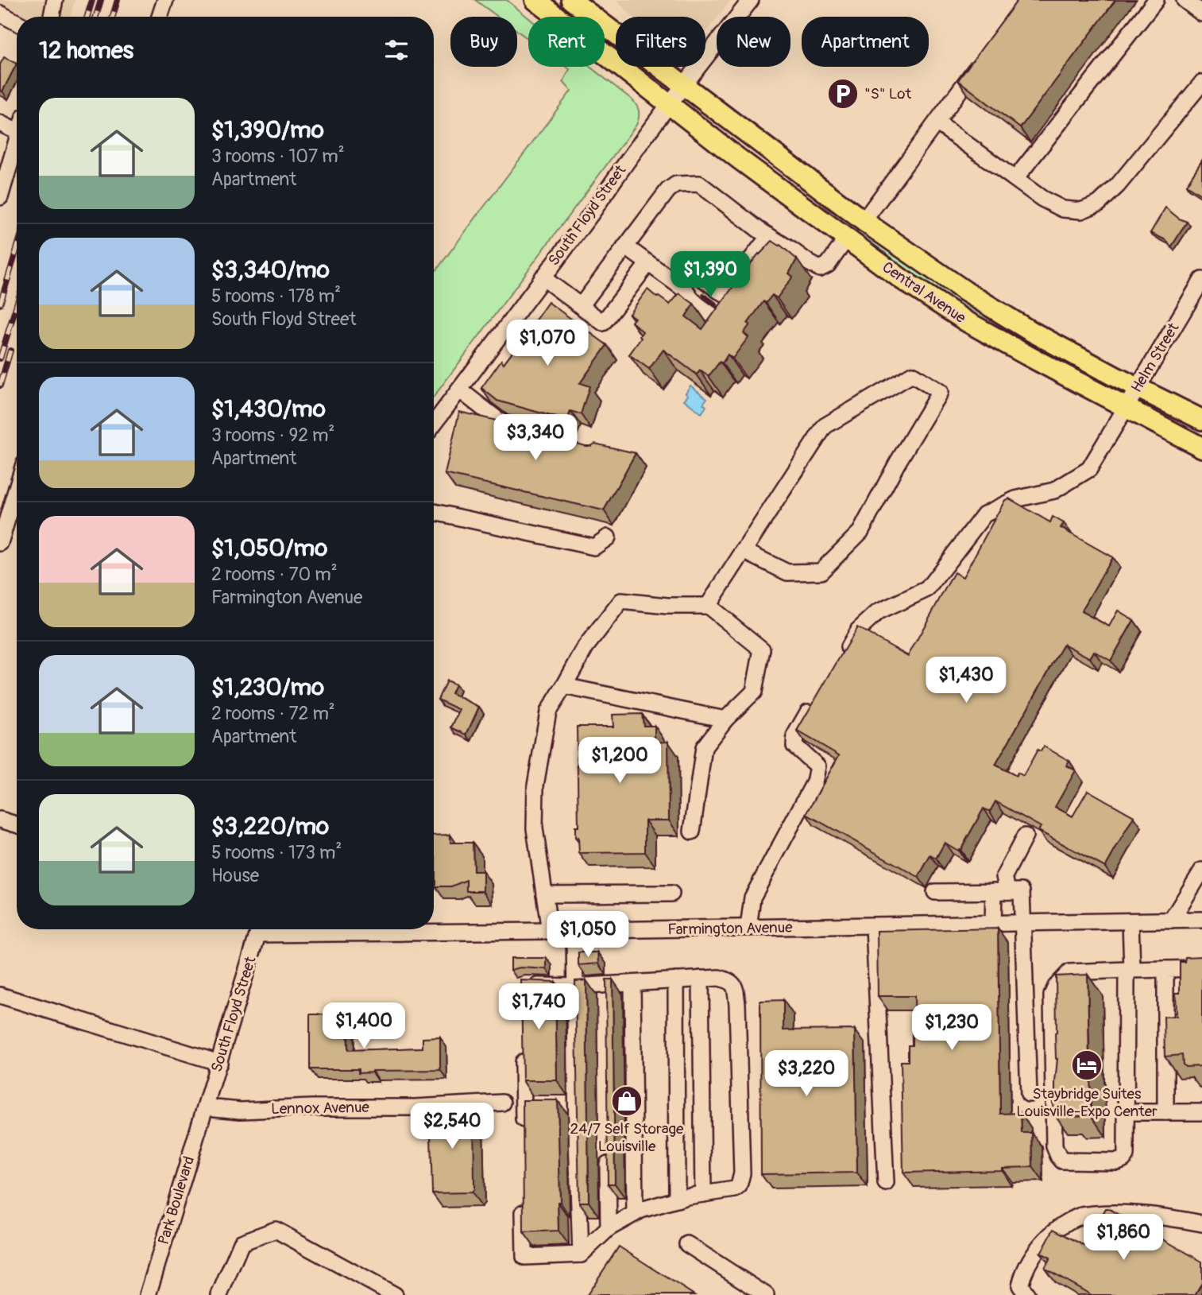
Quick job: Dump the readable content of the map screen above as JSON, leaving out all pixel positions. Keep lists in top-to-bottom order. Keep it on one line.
{"streets":{"main road":["Central Avenue"],"street":["South Floyd Street","Helm Street","Farmington Avenue","Lennox Avenue","Park Boulevard"]},"crossings":[["South Floyd Street","Central Avenue"],["South Floyd Street","Lennox Avenue"],["South Floyd Street","Park Boulevard"],["Central Avenue","Helm Street"],["Lennox Avenue","Park Boulevard"]],"places":{"parking":["\"S\" Lot"],"hotel":["Staybridge Suites Louisville-Expo Center"],"shop":["24/7 Self Storage Louisville"]},"page":{"chip":["Buy","Rent","Filters","New","Apartment"],"heading":"12 homes","list":[{"name":"$1,390/mo","note":"3 rooms · 107 m² · Apartment"},{"name":"$3,340/mo","note":"5 rooms · 178 m² · South Floyd Street"},{"name":"$1,430/mo","note":"3 rooms · 92 m² · Apartment"},{"name":"$1,050/mo","note":"2 rooms · 70 m² · Farmington Avenue"},{"name":"$1,230/mo","note":"2 rooms · 72 m² · Apartment"},{"name":"$3,220/mo","note":"5 rooms · 173 m² · House"}],"price":["$1,390","$1,070","$3,340","$1,430","$1,200","$1,050","$1,740","$1,400","$1,230","$3,220","$2,540","$1,860"]}}
